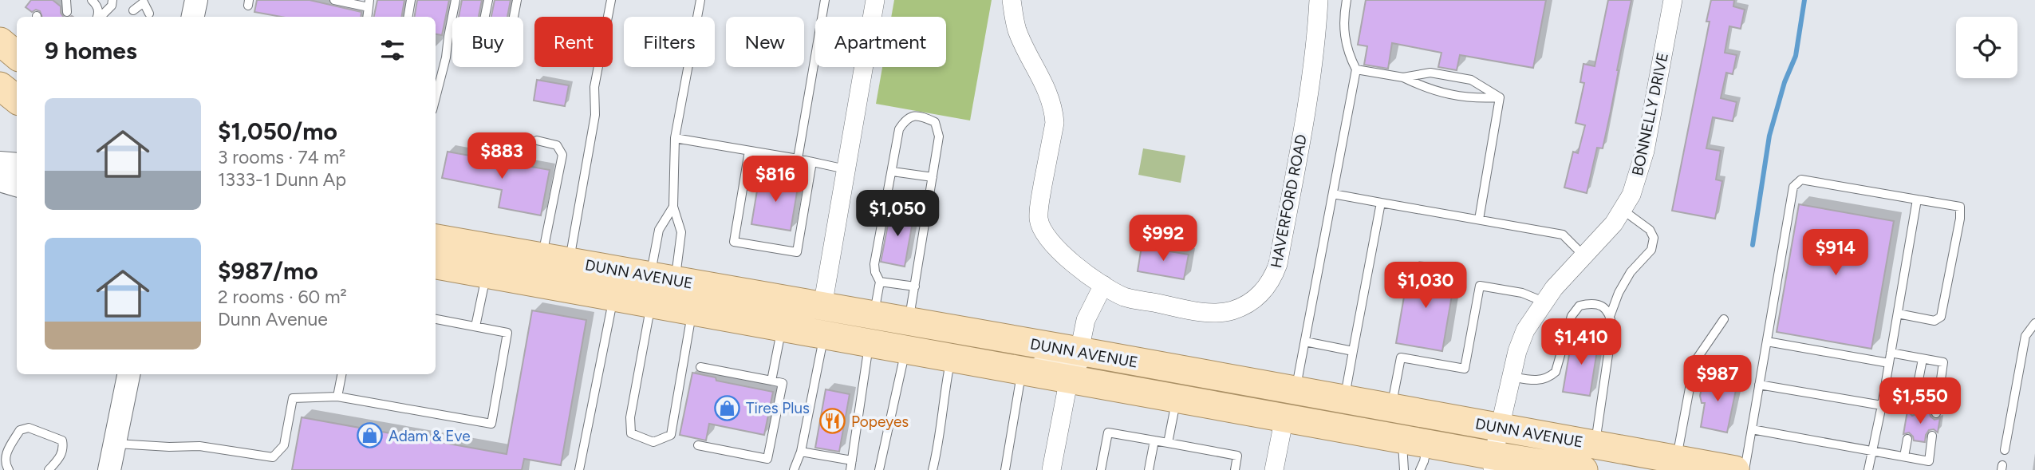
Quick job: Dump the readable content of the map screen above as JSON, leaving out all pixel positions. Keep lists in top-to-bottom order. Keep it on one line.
{"streets":{"main road":["DUNN AVENUE"],"street":["BONNELLY DRIVE","HAVERFORD ROAD"]},"crossings":[["BONNELLY DRIVE","DUNN AVENUE"]],"places":{"shop":["Tires Plus","Adam & Eve"],"restaurant":["Popeyes"]},"page":{"chip":["Buy","Rent","Filters","New","Apartment"],"heading":"9 homes","list":[{"name":"$1,050/mo","note":"3 rooms · 74 m² · 1333-1 Dunn Ap"},{"name":"$987/mo","note":"2 rooms · 60 m² · Dunn Avenue"}],"price":["$883","$816","$1,050","$992","$914","$1,030","$1,410","$987","$1,550"]}}
